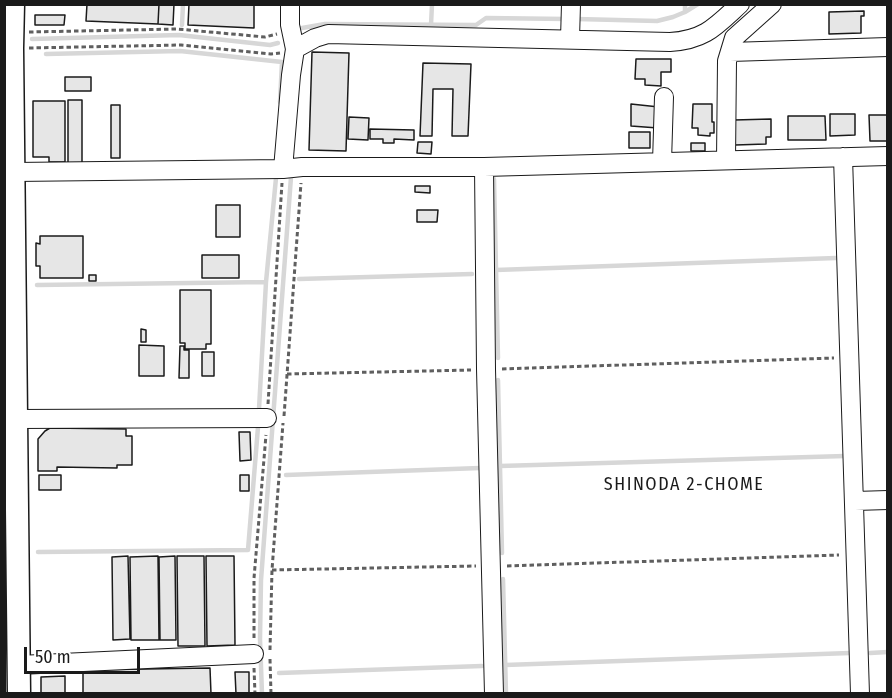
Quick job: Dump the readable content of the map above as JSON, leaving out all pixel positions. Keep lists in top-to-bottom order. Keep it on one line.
{"districts":["SHINODA 2-CHOME"],"scale_bar":"50 m"}
